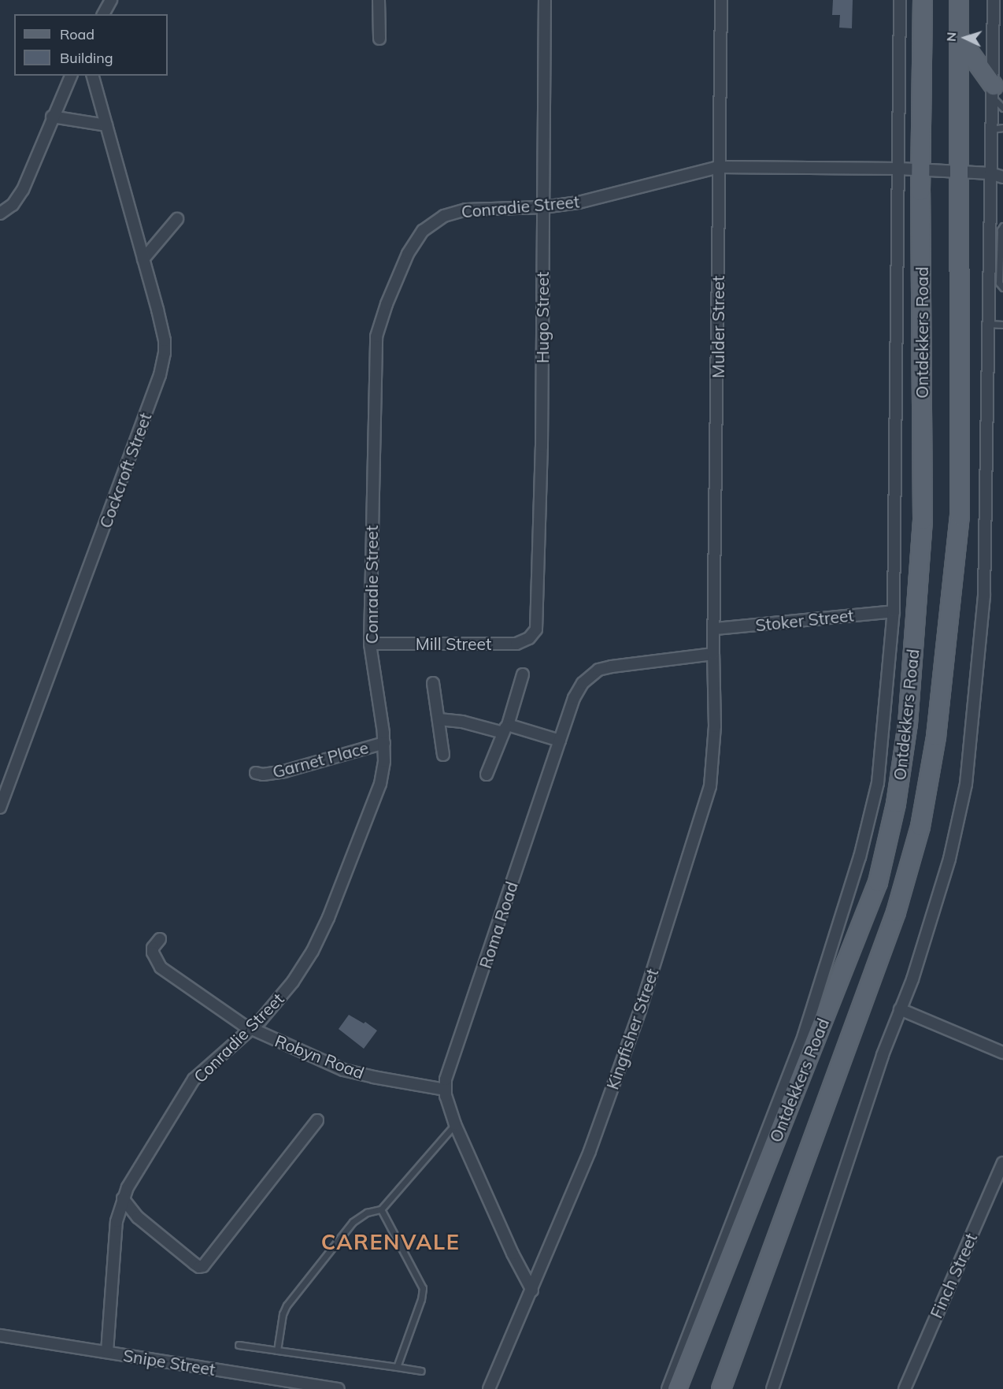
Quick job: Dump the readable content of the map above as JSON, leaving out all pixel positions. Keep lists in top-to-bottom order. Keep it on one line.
{"streets":{"main road":["Ontdekkers Road"],"street":["Conradie Street","Hugo Street","Mulder Street","Cockcroft Street","Stoker Street","Mill Street","Garnet Place","Roma Road","Kingfisher Street","Robyn Road","Finch Street","Snipe Street"]},"crossings":[["Conradie Street","Hugo Street"],["Conradie Street","Mulder Street"],["Conradie Street","Ontdekkers Road"],["Conradie Street","Mill Street"],["Conradie Street","Garnet Place"],["Conradie Street","Robyn Road"],["Conradie Street","Snipe Street"],["Hugo Street","Mill Street"],["Mulder Street","Stoker Street"],["Mulder Street","Roma Road"],["Mulder Street","Kingfisher Street"],["Ontdekkers Road","Stoker Street"],["Roma Road","Kingfisher Street"],["Roma Road","Robyn Road"]],"districts":["CARENVALE"],"legend":["Road","Building"],"north":"left"}
